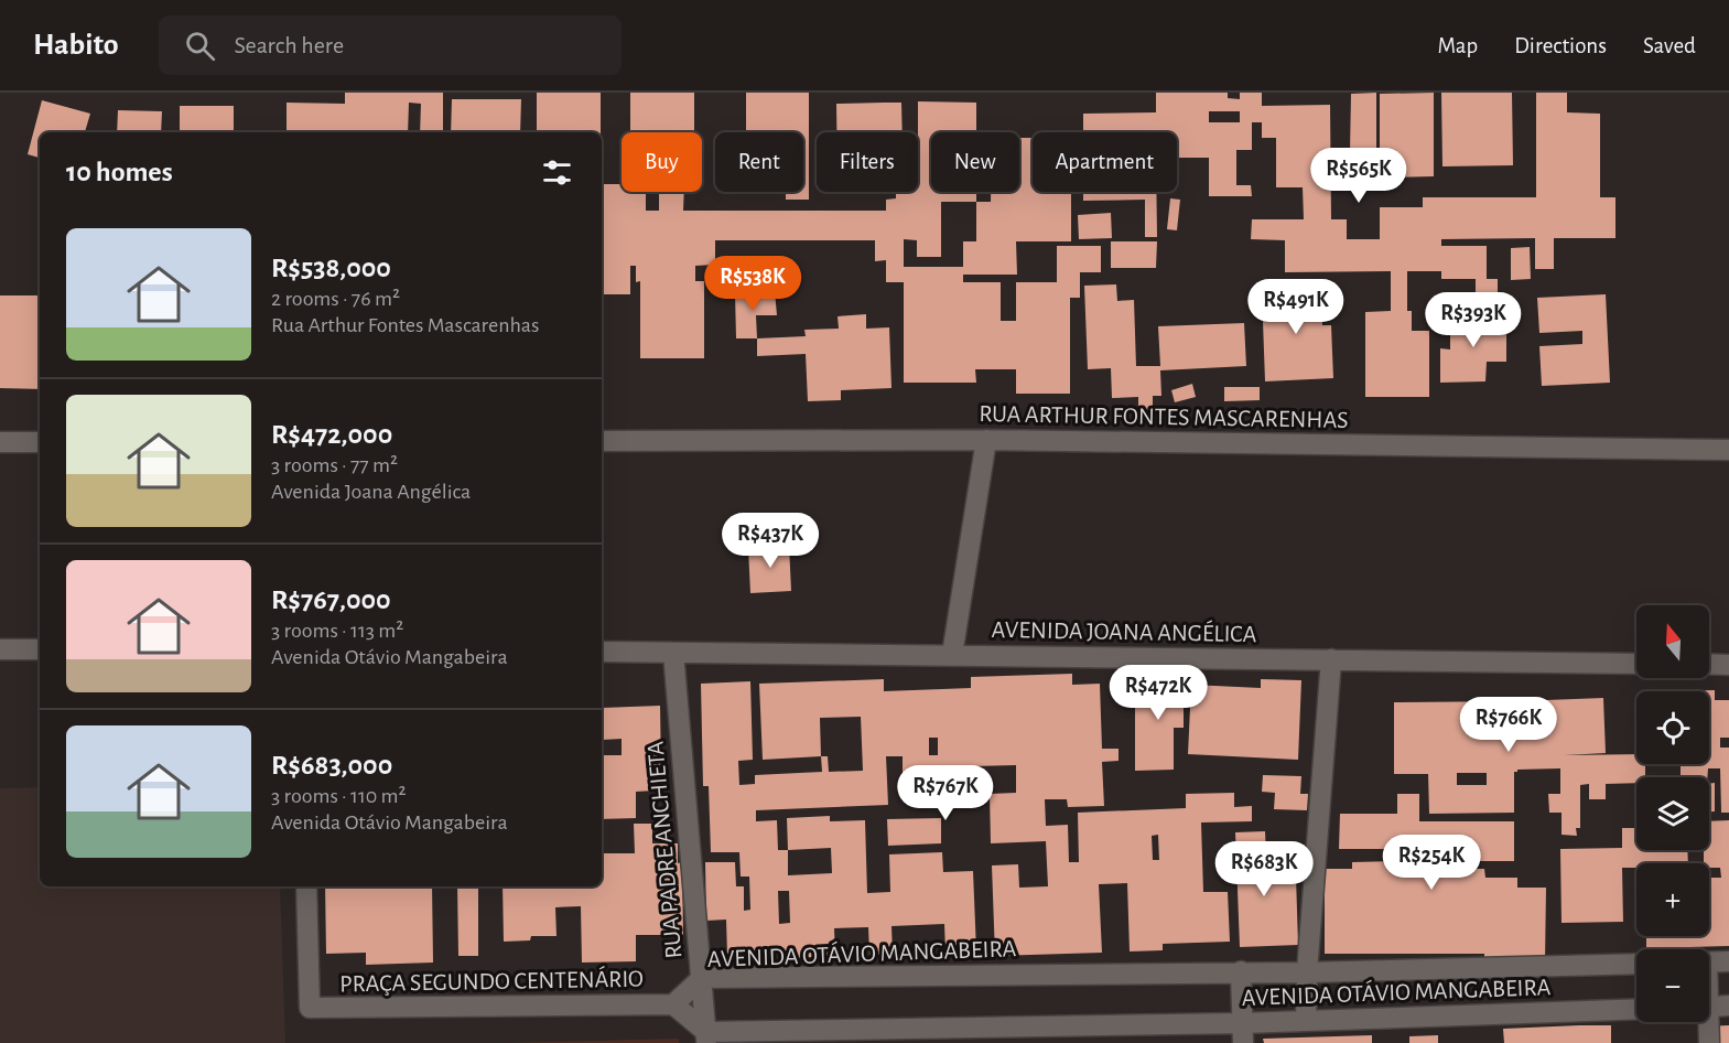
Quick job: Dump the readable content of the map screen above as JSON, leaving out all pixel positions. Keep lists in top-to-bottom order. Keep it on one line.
{"streets":{"street":["RUA ARTHUR FONTES MASCARENHAS","AVENIDA JOANA ANGÉLICA","RUA PADRE ANCHIETA","AVENIDA OTÁVIO MANGABEIRA","PRAÇA SEGUNDO CENTENÁRIO"]},"crossings":[["AVENIDA JOANA ANGÉLICA","RUA PADRE ANCHIETA"],["RUA PADRE ANCHIETA","AVENIDA OTÁVIO MANGABEIRA"],["AVENIDA OTÁVIO MANGABEIRA","PRAÇA SEGUNDO CENTENÁRIO"]],"north":"top","page":{"header":"Habito","search":"Search here","nav":["Map","Directions","Saved"],"chip":["Buy","Rent","Filters","New","Apartment"],"heading":"10 homes","price":["R$565K","R$538K","R$491K","R$393K","R$437K","R$472K","R$766K","R$767K","R$254K","R$683K"],"list":[{"name":"R$538,000","note":"2 rooms · 76 m² · Rua Arthur Fontes Mascarenhas"},{"name":"R$472,000","note":"3 rooms · 77 m² · Avenida Joana Angélica"},{"name":"R$767,000","note":"3 rooms · 113 m² · Avenida Otávio Mangabeira"},{"name":"R$683,000","note":"3 rooms · 110 m² · Avenida Otávio Mangabeira"}],"map_buttons":["+","−"]}}
